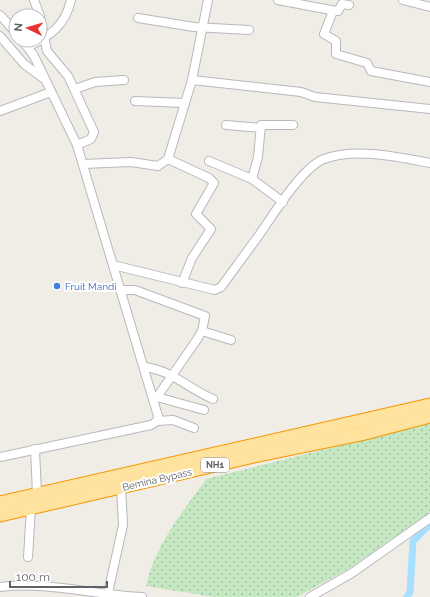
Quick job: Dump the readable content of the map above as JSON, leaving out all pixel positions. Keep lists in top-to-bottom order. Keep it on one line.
{"streets":{"highway":["NH1","Bemina Bypass"]},"places":["Fruit Mandi"],"scale_bar":"100 m","north":"left"}
